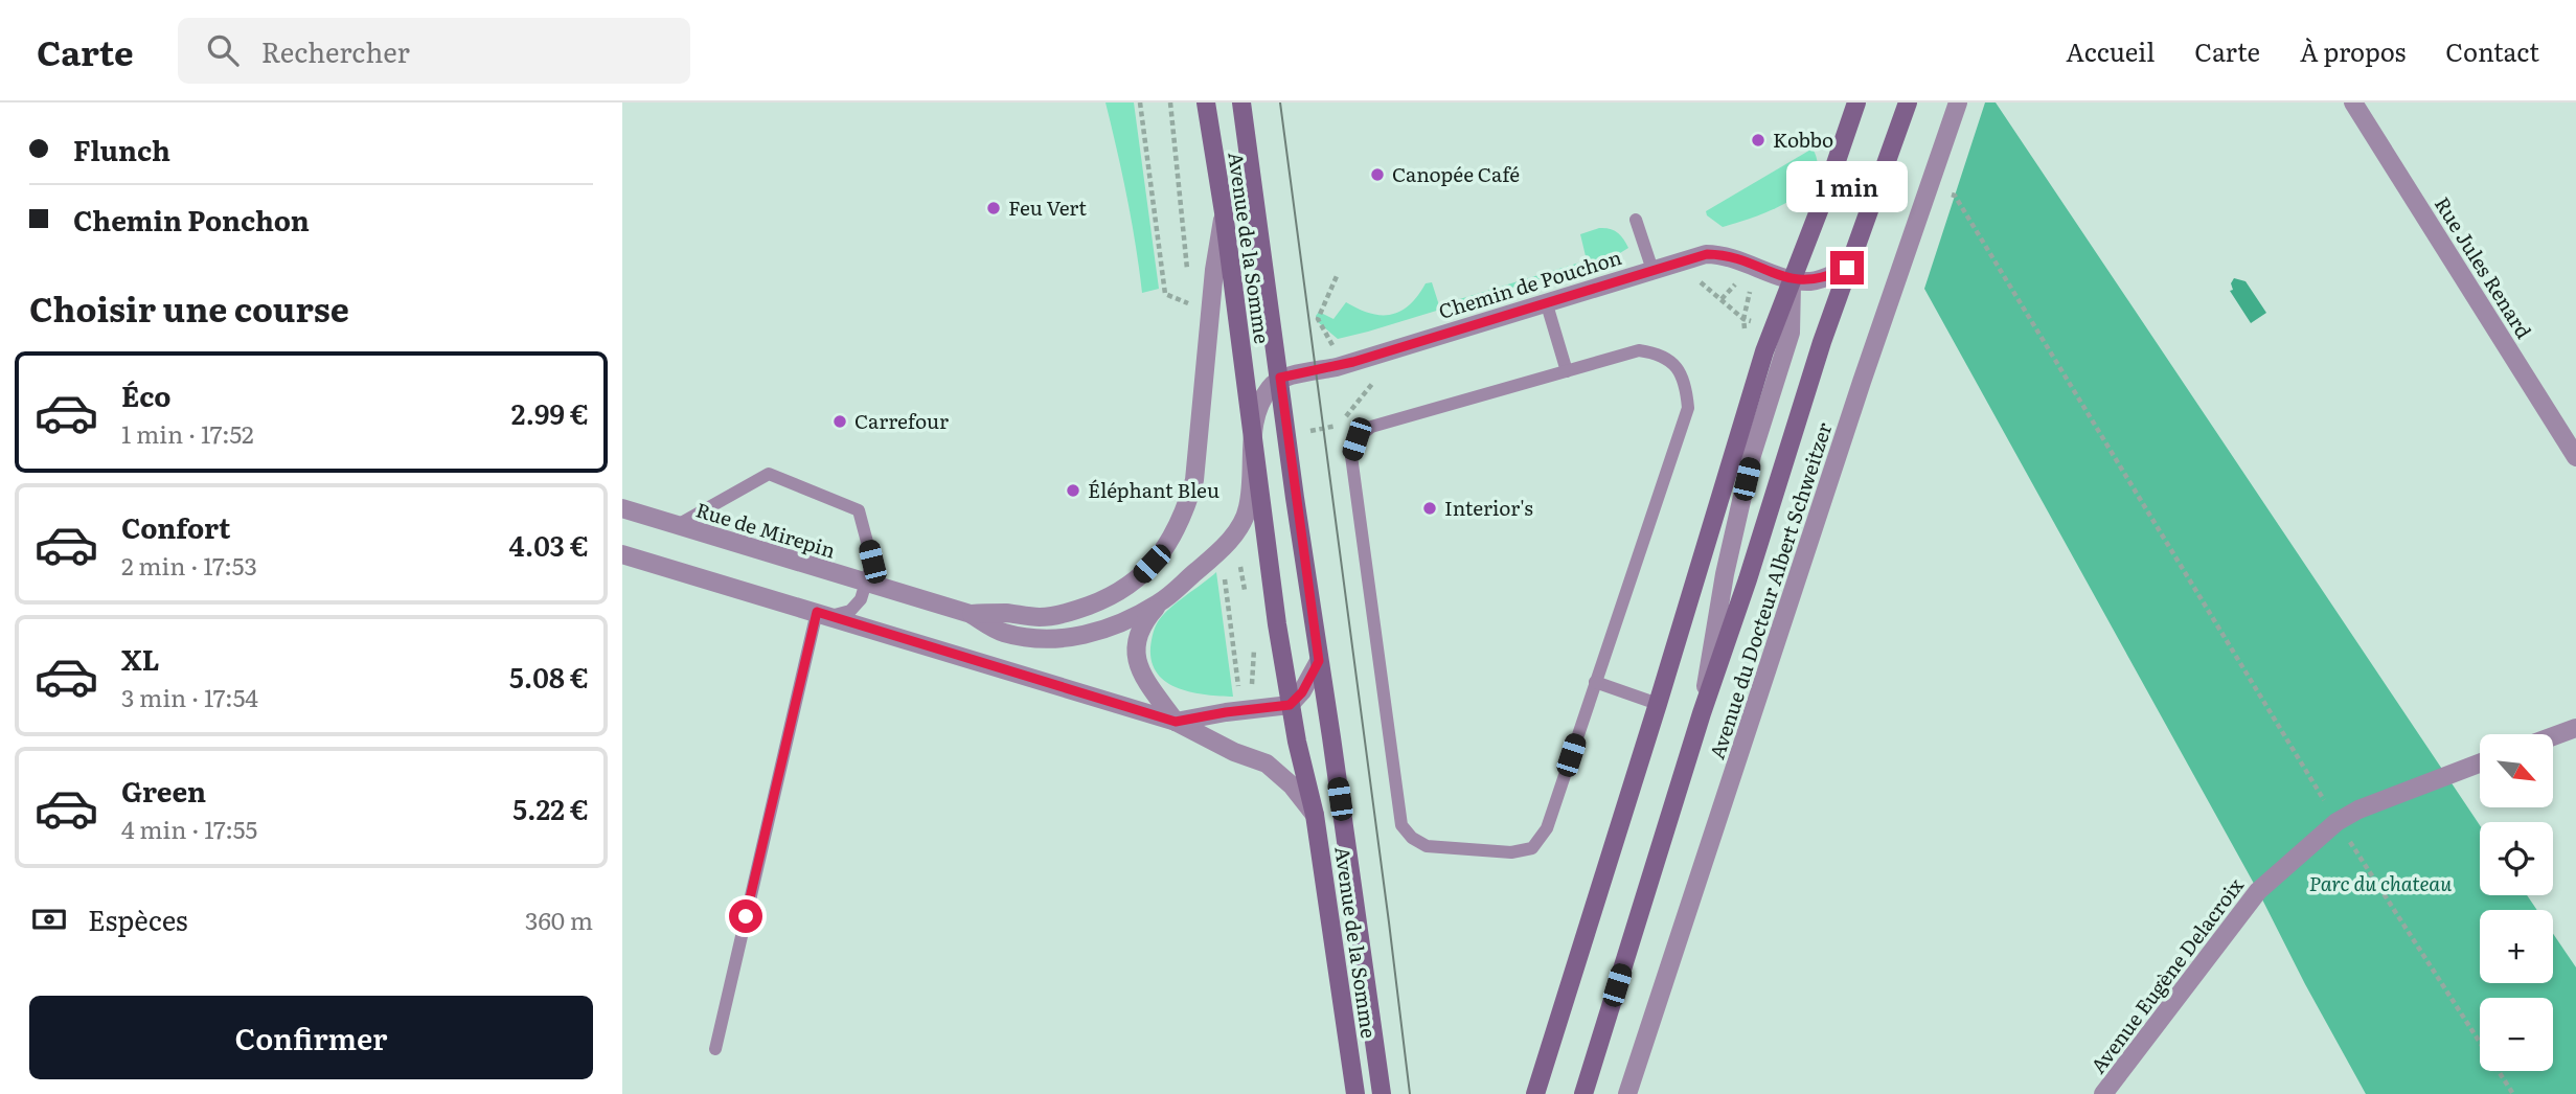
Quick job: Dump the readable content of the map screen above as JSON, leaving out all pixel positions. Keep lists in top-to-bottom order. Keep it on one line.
{"streets":{"main road":["Avenue de la Somme"],"street":["Rue Jules Renard","Chemin de Pouchon","Rue de Mirepin","Avenue du Docteur Albert Schweitzer","Avenue Eugène Delacroix"]},"crossings":[["Avenue de la Somme","Chemin de Pouchon"],["Avenue de la Somme","Rue de Mirepin"],["Chemin de Pouchon","Rue de Mirepin"]],"parks":["Parc du chateau"],"places":["Kobbo","Canopée Café","Feu Vert","Carrefour","Éléphant Bleu","Interior's"],"north":"bottom right","page":{"header":"Carte","search":"Rechercher","nav":["Accueil","Carte","À propos","Contact"],"banner":["Flunch","Chemin Ponchon"],"bubble":"1 min","heading":"Choisir une course","list":[{"name":"Éco","note":"1 min · 17:52","value":"2.99 €"},{"name":"Confort","note":"2 min · 17:53","value":"4.03 €"},{"name":"XL","note":"3 min · 17:54","value":"5.08 €"},{"name":"Green","note":"4 min · 17:55","value":"5.22 €"}],"map_buttons":["+","−"],"pay":["Espèces","360 m"],"buttons":"Confirmer"}}
